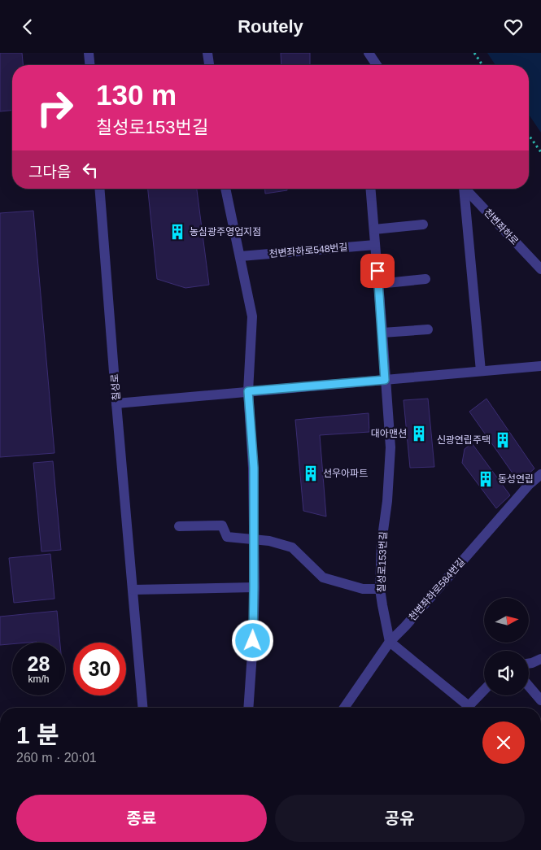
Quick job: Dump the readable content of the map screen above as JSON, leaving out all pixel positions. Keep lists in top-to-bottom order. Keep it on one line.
{"streets":{"street":["천변좌하로","천변좌하로548번길","칠성로","칠성로153번길","천변좌하로584번길"]},"crossings":[["천변좌하로548번길","칠성로153번길"],["칠성로153번길","천변좌하로584번길"]],"places":{"building":["농심광주영업지점","대아맨션","신광연립주택","선우아파트","동성연립"]},"north":"right","page":{"header":"Routely","turn":["130 m","칠성로153번길"],"then":"그다음","speed":"28 km/h","limit":"30","heading":["1 분","260 m · 20:01"],"buttons":["종료","공유"]}}
